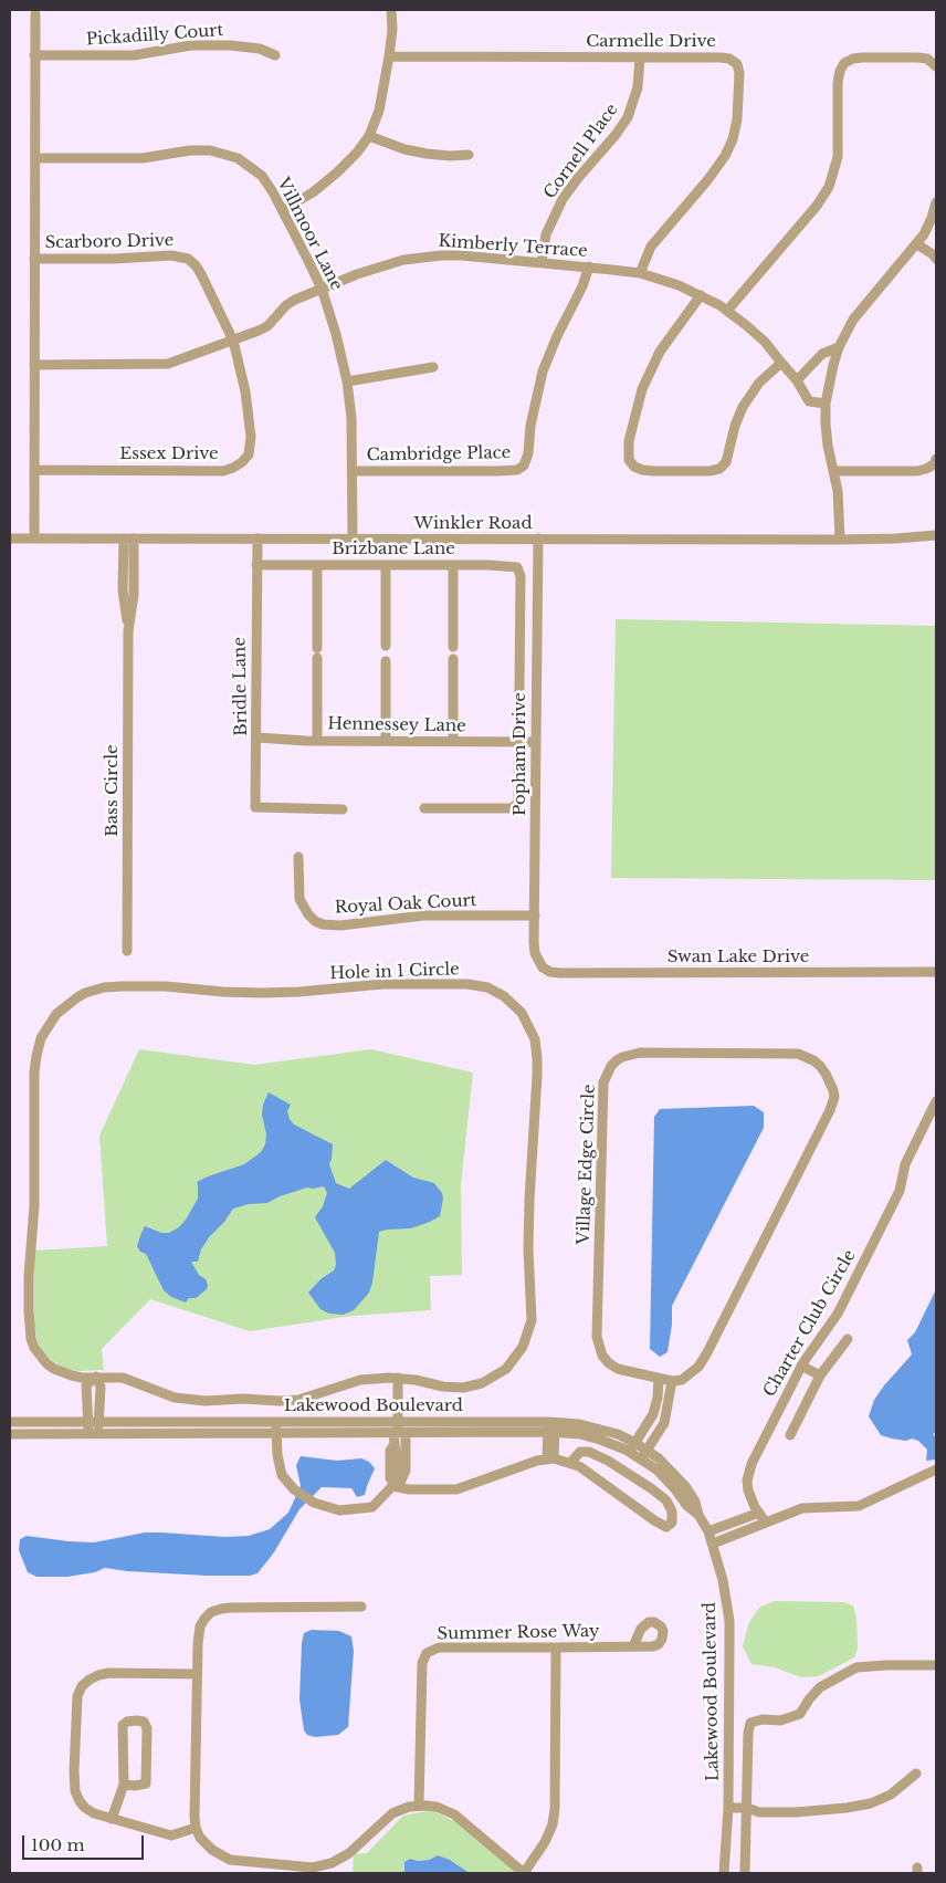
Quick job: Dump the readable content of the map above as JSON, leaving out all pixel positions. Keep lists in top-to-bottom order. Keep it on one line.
{"streets":{"street":["Pickadilly Court","Carmelle Drive","Cornell Place","Villmoor Lane","Scarboro Drive","Kimberly Terrace","Essex Drive","Cambridge Place","Winkler Road","Brizbane Lane","Bridle Lane","Hennessey Lane","Popham Drive","Bass Circle","Royal Oak Court","Swan Lake Drive","Hole in 1 Circle","Village Edge Circle","Charter Club Circle","Lakewood Boulevard","Summer Rose Way"]},"crossings":[["Carmelle Drive","Cornell Place"],["Carmelle Drive","Kimberly Terrace"],["Cornell Place","Kimberly Terrace"],["Villmoor Lane","Kimberly Terrace"],["Villmoor Lane","Cambridge Place"],["Villmoor Lane","Winkler Road"],["Scarboro Drive","Kimberly Terrace"],["Scarboro Drive","Essex Drive"],["Kimberly Terrace","Essex Drive"],["Kimberly Terrace","Cambridge Place"],["Winkler Road","Bridle Lane"],["Winkler Road","Popham Drive"],["Winkler Road","Bass Circle"],["Brizbane Lane","Bridle Lane"],["Brizbane Lane","Hennessey Lane"],["Bridle Lane","Hennessey Lane"],["Hennessey Lane","Popham Drive"],["Popham Drive","Royal Oak Court"],["Popham Drive","Swan Lake Drive"]],"scale_bar":"100 m"}
